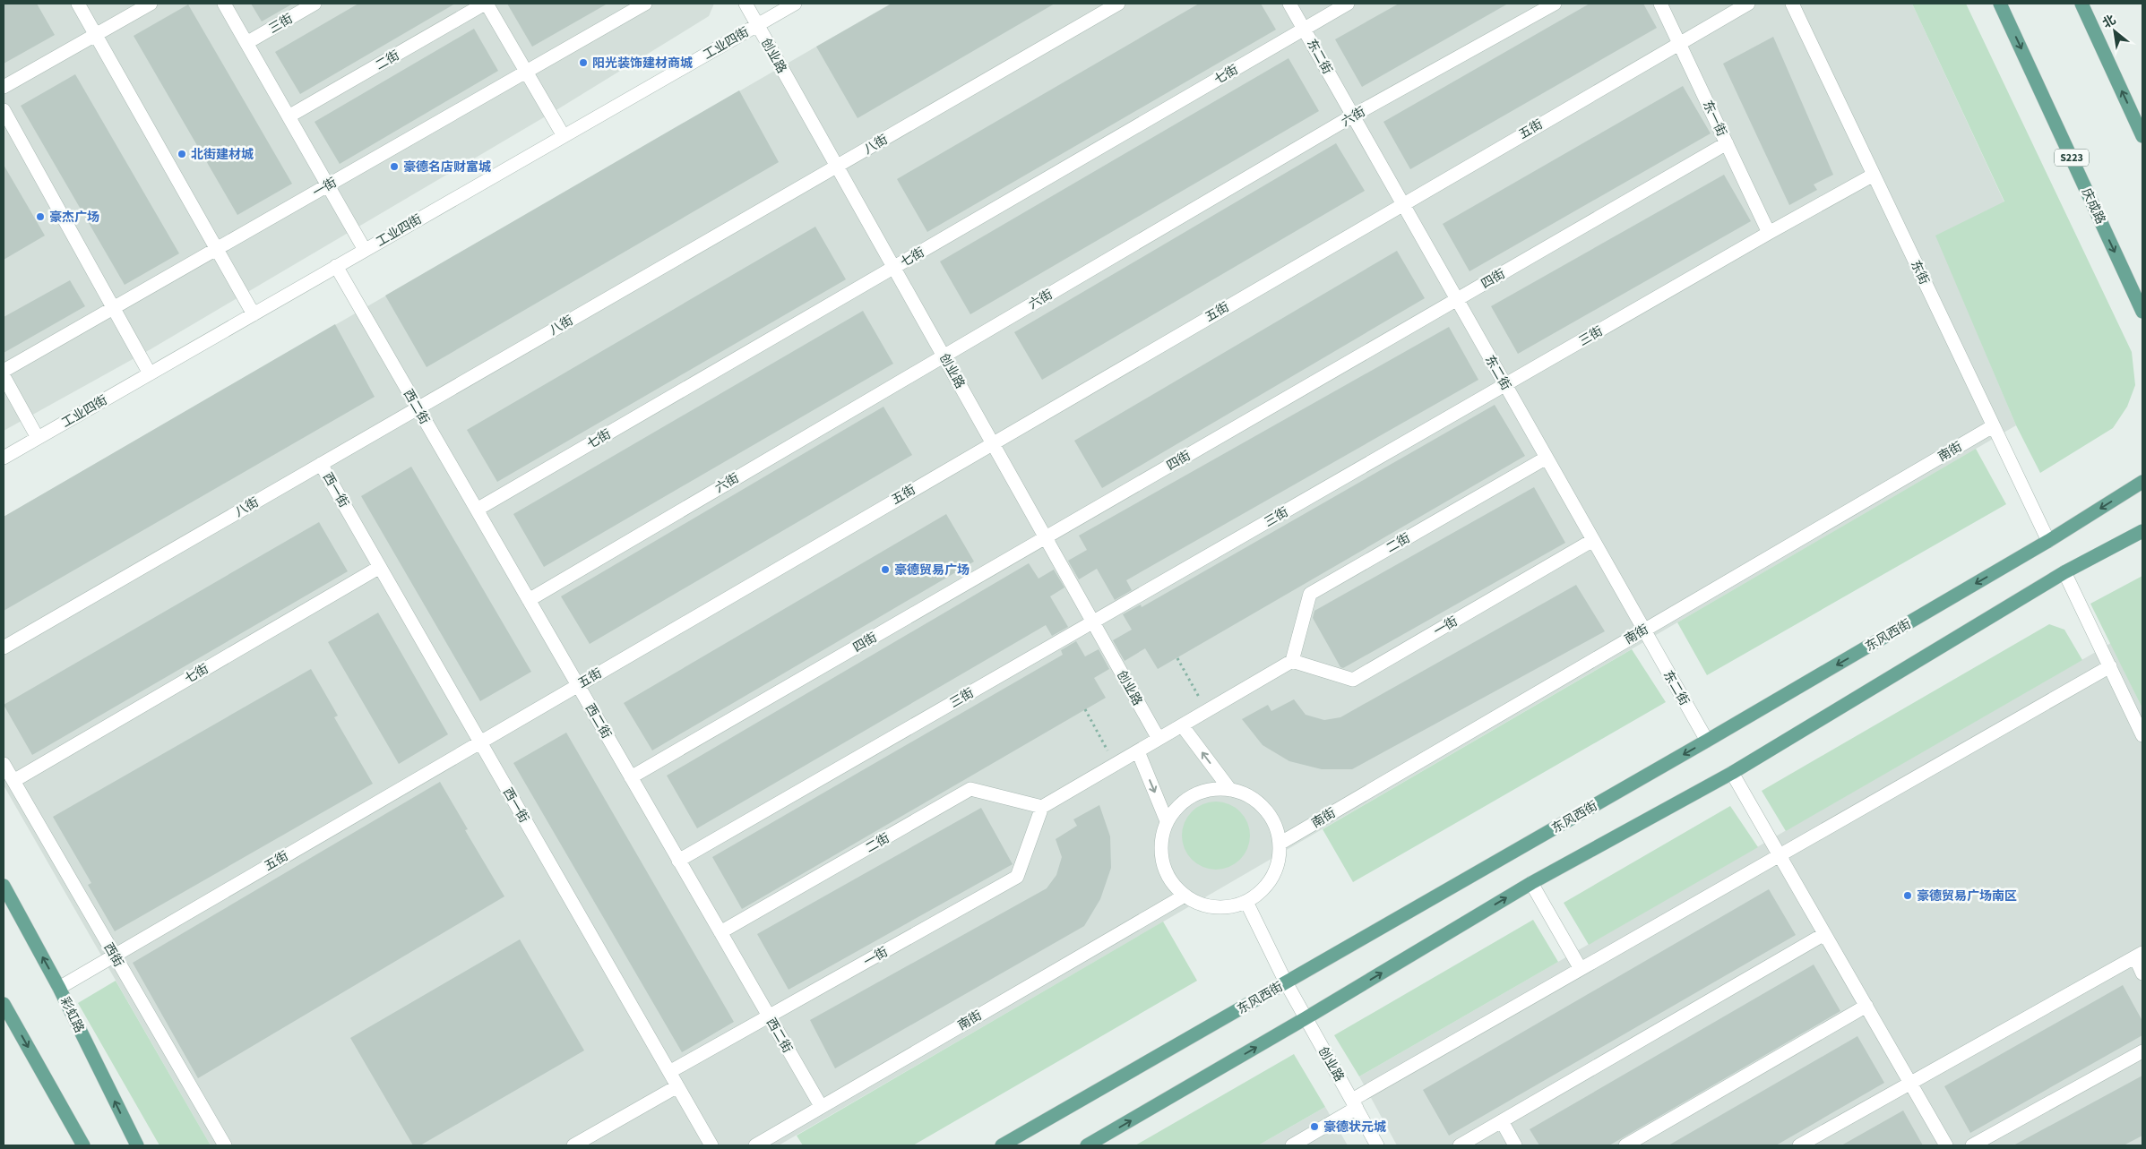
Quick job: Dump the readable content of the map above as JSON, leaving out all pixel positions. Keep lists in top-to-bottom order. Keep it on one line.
{"streets":{"main road":["S223","庆成路","东风西街","彩虹路"],"street":["三街","工业四街","创业路","东二街","二街","七街","六街","东一街","五街","八街","一街","东街","四街","西二街","南街","西一街","西街"]},"crossings":[["三街","创业路"],["三街","东二街"],["三街","东一街"],["三街","东街"],["三街","西二街"],["工业四街","创业路"],["工业四街","西二街"],["创业路","七街"],["创业路","六街"],["创业路","五街"],["创业路","八街"],["创业路","四街"],["创业路","南街"],["创业路","东风西街"],["东二街","二街"],["东二街","七街"],["东二街","六街"],["东二街","五街"],["东二街","一街"],["东二街","四街"],["东二街","南街"],["东二街","东风西街"],["二街","一街"],["二街","西二街"],["七街","西二街"],["七街","西一街"],["七街","西街"],["六街","西二街"],["东一街","五街"],["东一街","四街"],["五街","西二街"],["五街","西一街"],["五街","西街"],["五街","彩虹路"],["八街","西二街"],["八街","西一街"],["一街","西二街"],["一街","西一街"],["东街","南街"],["东街","东风西街"],["四街","西二街"],["西二街","南街"]],"places":["阳光装饰建材商城","北街建材城","豪德名店财富城","豪杰广场","豪德贸易广场","豪德贸易广场南区","豪德状元城"],"north":"top left"}
